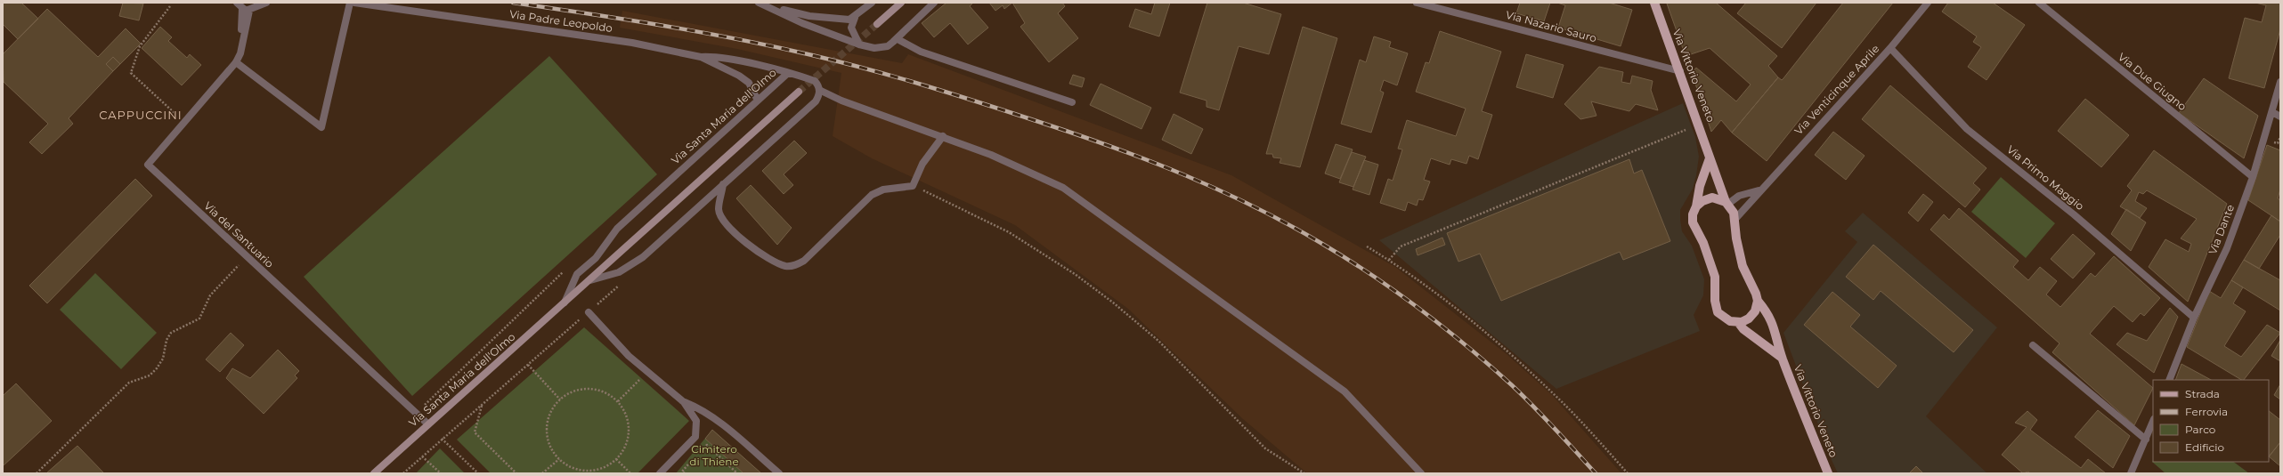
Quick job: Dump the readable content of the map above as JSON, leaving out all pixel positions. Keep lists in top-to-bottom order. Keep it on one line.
{"streets":{"main road":["Via Vittorio Veneto","Via Santa Maria dell'Olmo"],"street":["Via Padre Leopoldo","Via Nazario Sauro","Via Due Giugno","Via Venticinque Aprile","Via Primo Maggio","Via Dante","Via del Santuario"]},"crossings":[["Via Padre Leopoldo","Via Santa Maria dell'Olmo"],["Via Nazario Sauro","Via Vittorio Veneto"],["Via Vittorio Veneto","Via Venticinque Aprile"],["Via Due Giugno","Via Dante"],["Via Venticinque Aprile","Via Primo Maggio"],["Via Santa Maria dell'Olmo","Via del Santuario"],["Via Primo Maggio","Via Dante"]],"districts":["CAPPUCCINI"],"parks":["Cimitero di Thiene"],"legend":["Strada","Ferrovia","Parco","Edificio"]}
